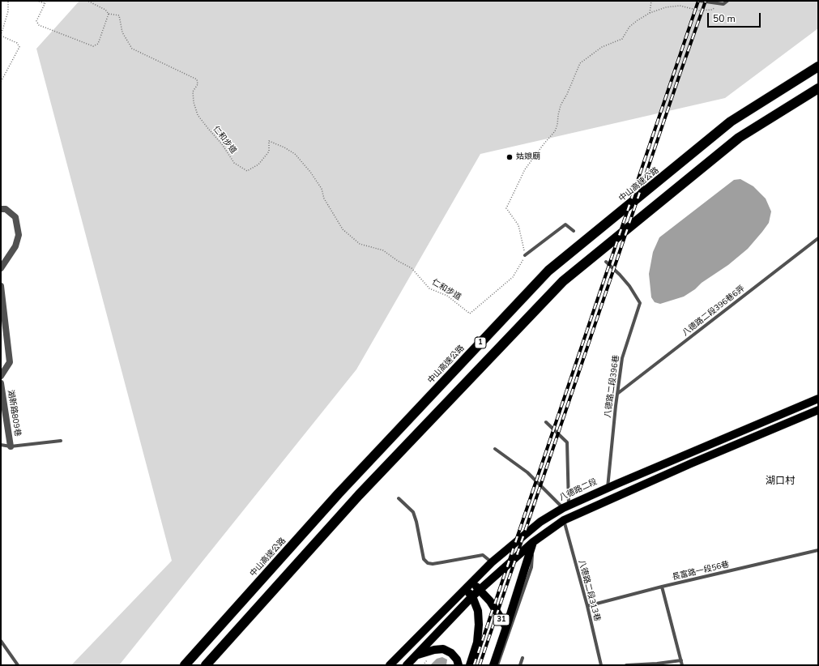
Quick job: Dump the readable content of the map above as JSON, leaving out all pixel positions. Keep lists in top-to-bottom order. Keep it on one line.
{"streets":{"highway":["中山高速公路","1"],"main road":["八德路二段","31"],"street":["湖新路809巷"],"lane":["八德路二段396巷6弄","八德路二段396巷","長富路一段56巷","八德路二段313巷"],"path":["仁和步道"]},"crossings":[["八德路二段396巷6弄","八德路二段396巷"],["八德路二段396巷","八德路二段"],["八德路二段","31"],["長富路一段56巷","八德路二段313巷"]],"districts":["湖口村"],"places":["姑娘廟"],"scale_bar":"50 m"}
